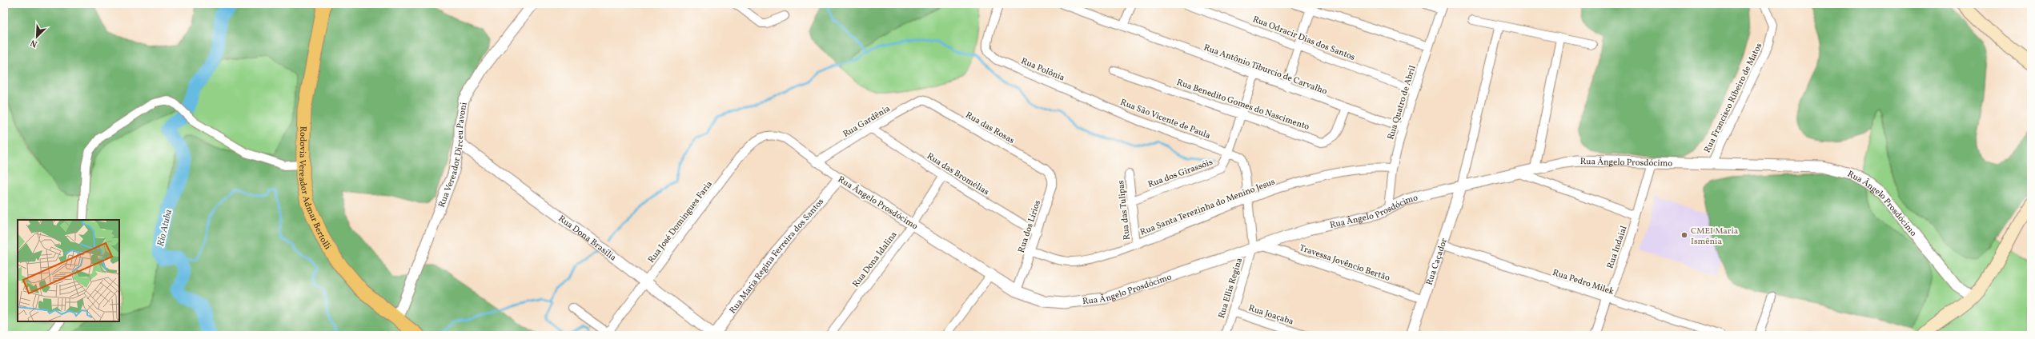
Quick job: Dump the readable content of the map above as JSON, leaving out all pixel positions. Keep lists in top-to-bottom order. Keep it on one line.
{"streets":{"highway":["Rodovia Vereador Admar Bertolli"],"street":["Rua Odracir Dias dos Santos","Rua Polônia","Rua Antônio Tiburcio de Carvalho","Rua Francisco Ribeiro de Matos","Rua Quatro de Abril","Rua Benedito Gomes do Nascimento","Rua São Vicente de Paula","Rua Gardênia","Rua das Rosas","Rua Vereador Dirceu Pavoni","Rua Ângelo Prosdócimo","Rua dos Girassóis","Rua das Bromélias","Rua Santa Terezinha do Menino Jesus","Rua das Tulipas","Rua José Domingues Faria","Rua dos Lírios","Rua Dona Brasília","Rua Indaial","Rua Maria Regina Ferreira dos Santos","Rua Dona Idalina","Rua Caçador","Travessa Jovêncio Bertão","Rua Pedro Milek","Rua Ellis Regina","Rua Joaçaba"]},"crossings":[["Rua Odracir Dias dos Santos","Rua Quatro de Abril"],["Rua Polônia","Rua São Vicente de Paula"],["Rua Antônio Tiburcio de Carvalho","Rua Quatro de Abril"],["Rua Antônio Tiburcio de Carvalho","Rua Benedito Gomes do Nascimento"],["Rua Antônio Tiburcio de Carvalho","Rua dos Girassóis"],["Rua Francisco Ribeiro de Matos","Rua Ângelo Prosdócimo"],["Rua Quatro de Abril","Rua Ângelo Prosdócimo"],["Rua Quatro de Abril","Rua Santa Terezinha do Menino Jesus"],["Rua Benedito Gomes do Nascimento","Rua dos Girassóis"],["Rua São Vicente de Paula","Rua dos Girassóis"],["Rua São Vicente de Paula","Rua Santa Terezinha do Menino Jesus"],["Rua Gardênia","Rua das Rosas"],["Rua Gardênia","Rua Ângelo Prosdócimo"],["Rua Gardênia","Rua das Bromélias"],["Rua das Rosas","Rua dos Lírios"],["Rua Vereador Dirceu Pavoni","Rodovia Vereador Admar Bertolli"],["Rua Vereador Dirceu Pavoni","Rua Dona Brasília"],["Rua Ângelo Prosdócimo","Rua José Domingues Faria"],["Rua Ângelo Prosdócimo","Rua dos Lírios"],["Rua Ângelo Prosdócimo","Rua Indaial"],["Rua Ângelo Prosdócimo","Rua Maria Regina Ferreira dos Santos"],["Rua Ângelo Prosdócimo","Rua Dona Idalina"],["Rua Ângelo Prosdócimo","Rua Caçador"],["Rua Ângelo Prosdócimo","Travessa Jovêncio Bertão"],["Rua Ângelo Prosdócimo","Rua Ellis Regina"],["Rua dos Girassóis","Rua das Tulipas"],["Rua das Bromélias","Rua dos Lírios"],["Rua das Bromélias","Rua Dona Idalina"],["Rua Santa Terezinha do Menino Jesus","Rua das Tulipas"],["Rua Santa Terezinha do Menino Jesus","Rua dos Lírios"],["Rua José Domingues Faria","Rua Dona Brasília"],["Rua Dona Brasília","Rua Maria Regina Ferreira dos Santos"],["Rua Indaial","Rua Pedro Milek"],["Rua Caçador","Travessa Jovêncio Bertão"],["Rua Caçador","Rua Pedro Milek"],["Travessa Jovêncio Bertão","Rua Ellis Regina"],["Rua Ellis Regina","Rua Joaçaba"]],"water":["Rio Atuba"],"places":["CMEI Maria Ismênia"],"north":"bottom left"}
